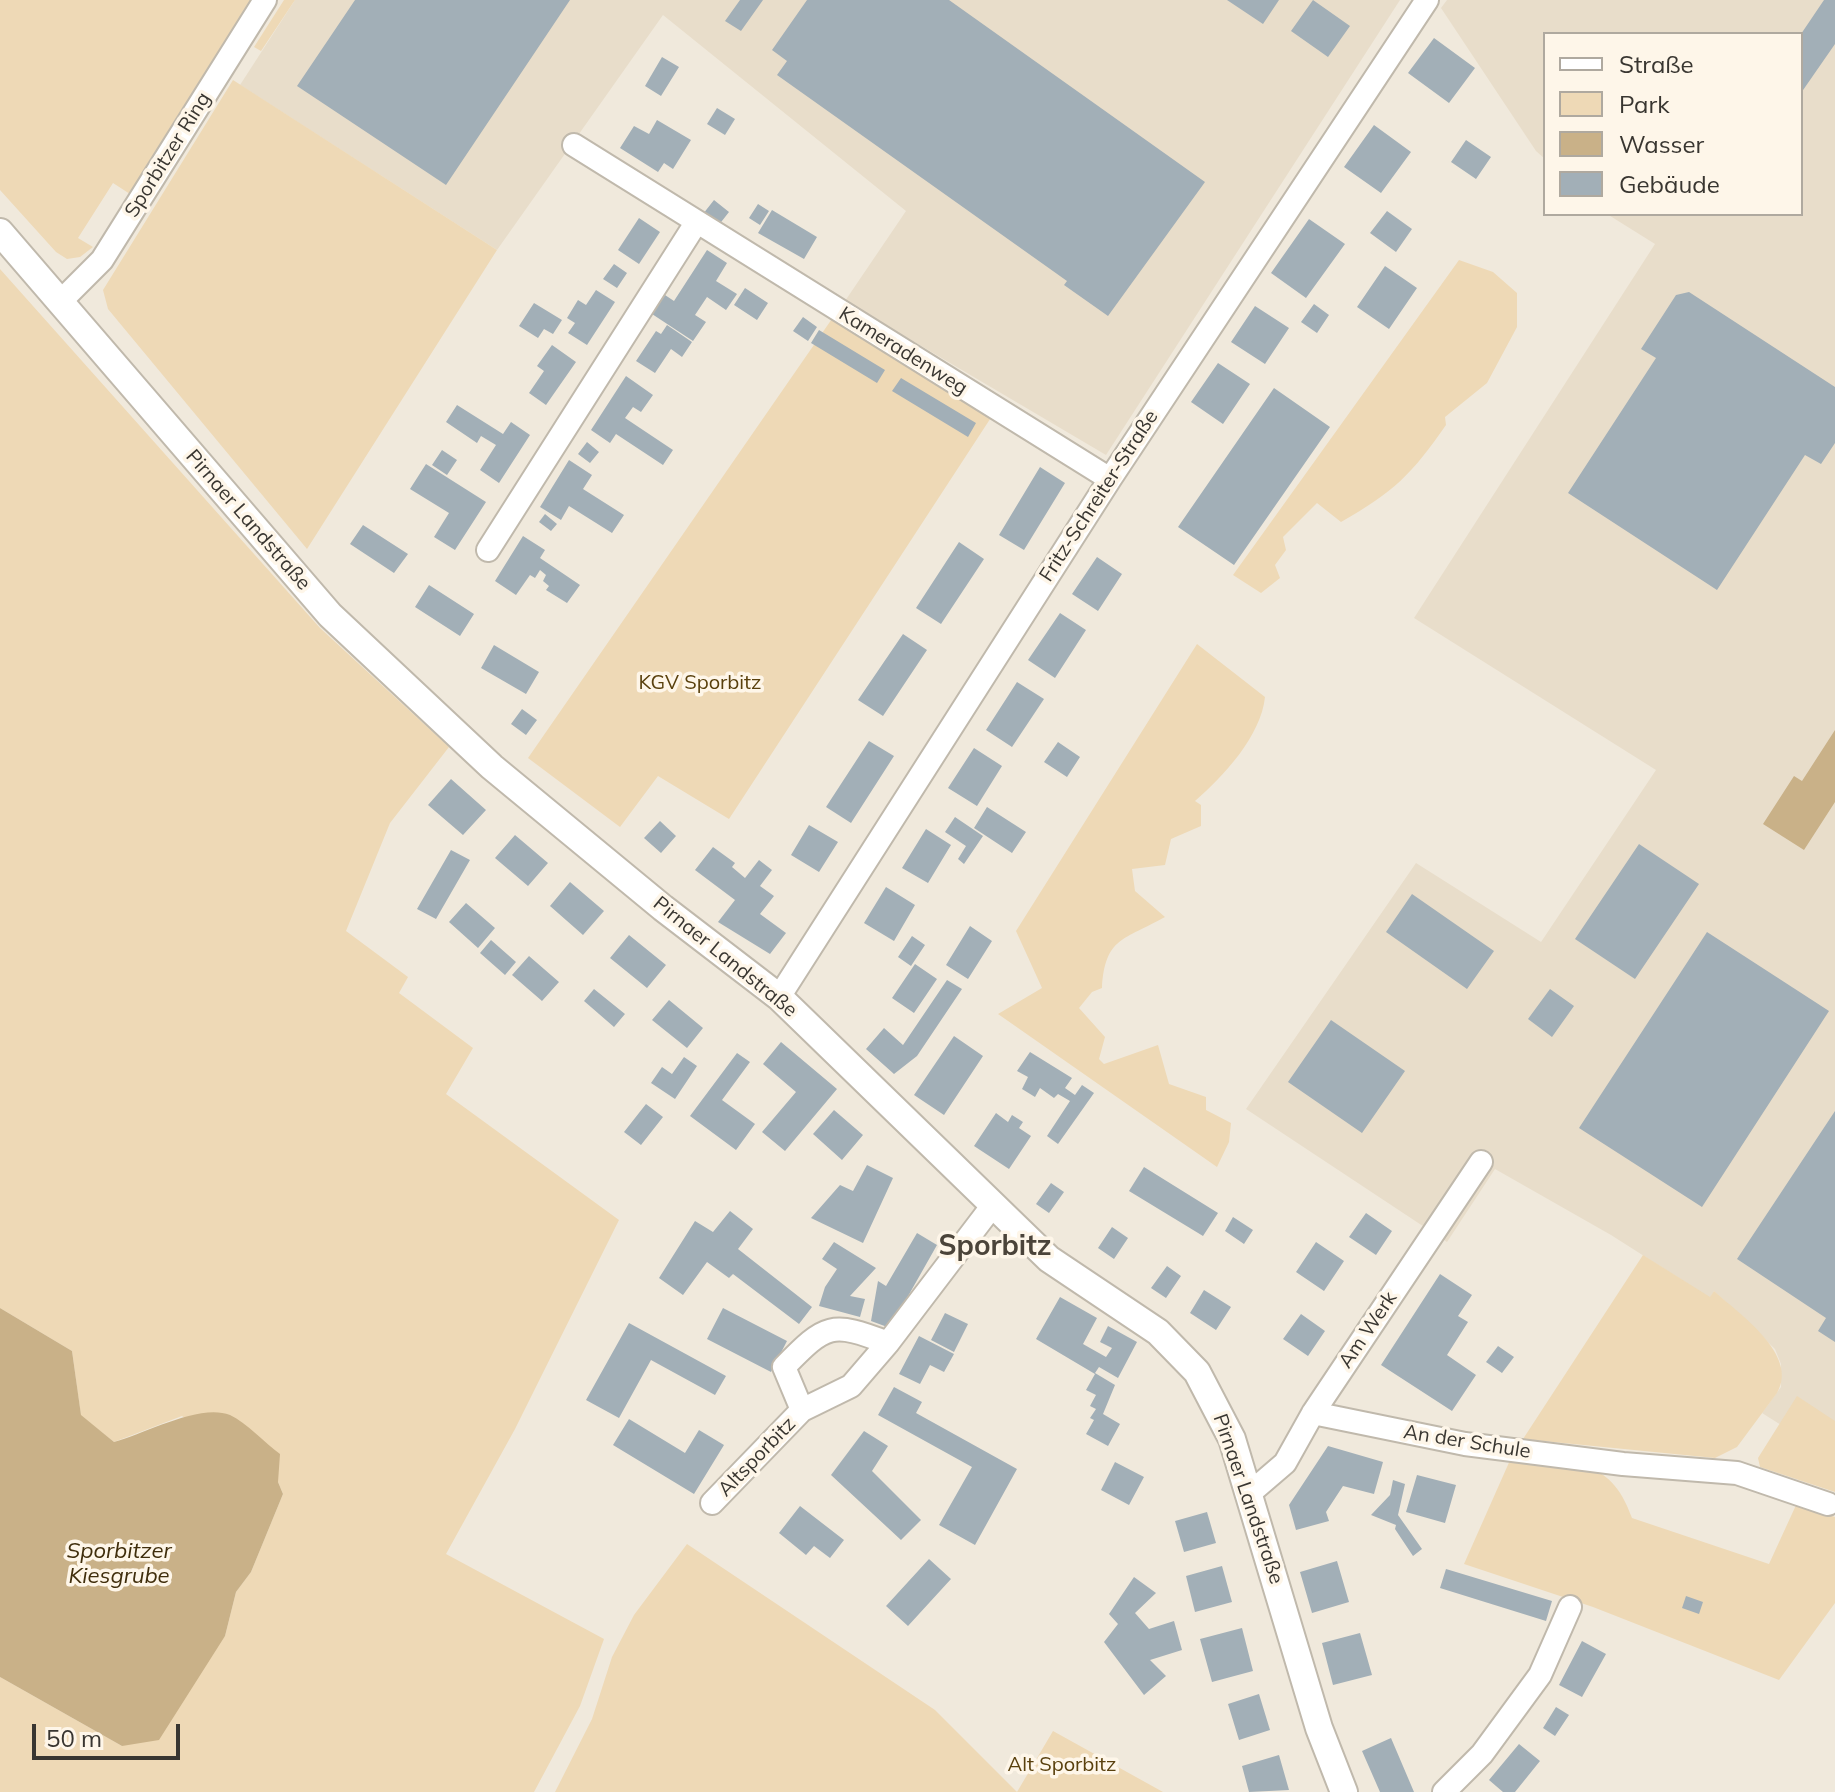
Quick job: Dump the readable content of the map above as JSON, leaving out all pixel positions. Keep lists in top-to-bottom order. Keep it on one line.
{"streets":{"street":["Sporbitzer Ring","Kameradenweg","Fritz-Schreiter-Straße","Pirnaer Landstraße","Am Werk","An der Schule","Altsporbitz"]},"crossings":[["Sporbitzer Ring","Pirnaer Landstraße"],["Kameradenweg","Fritz-Schreiter-Straße"],["Fritz-Schreiter-Straße","Pirnaer Landstraße"],["Pirnaer Landstraße","Am Werk"],["Pirnaer Landstraße","Altsporbitz"],["Am Werk","An der Schule"]],"districts":["Sporbitz"],"water":["Sporbitzer Kiesgrube"],"parks":["KGV Sporbitz","Alt Sporbitz"],"legend":["Straße","Park","Wasser","Gebäude"],"scale_bar":"50 m"}
